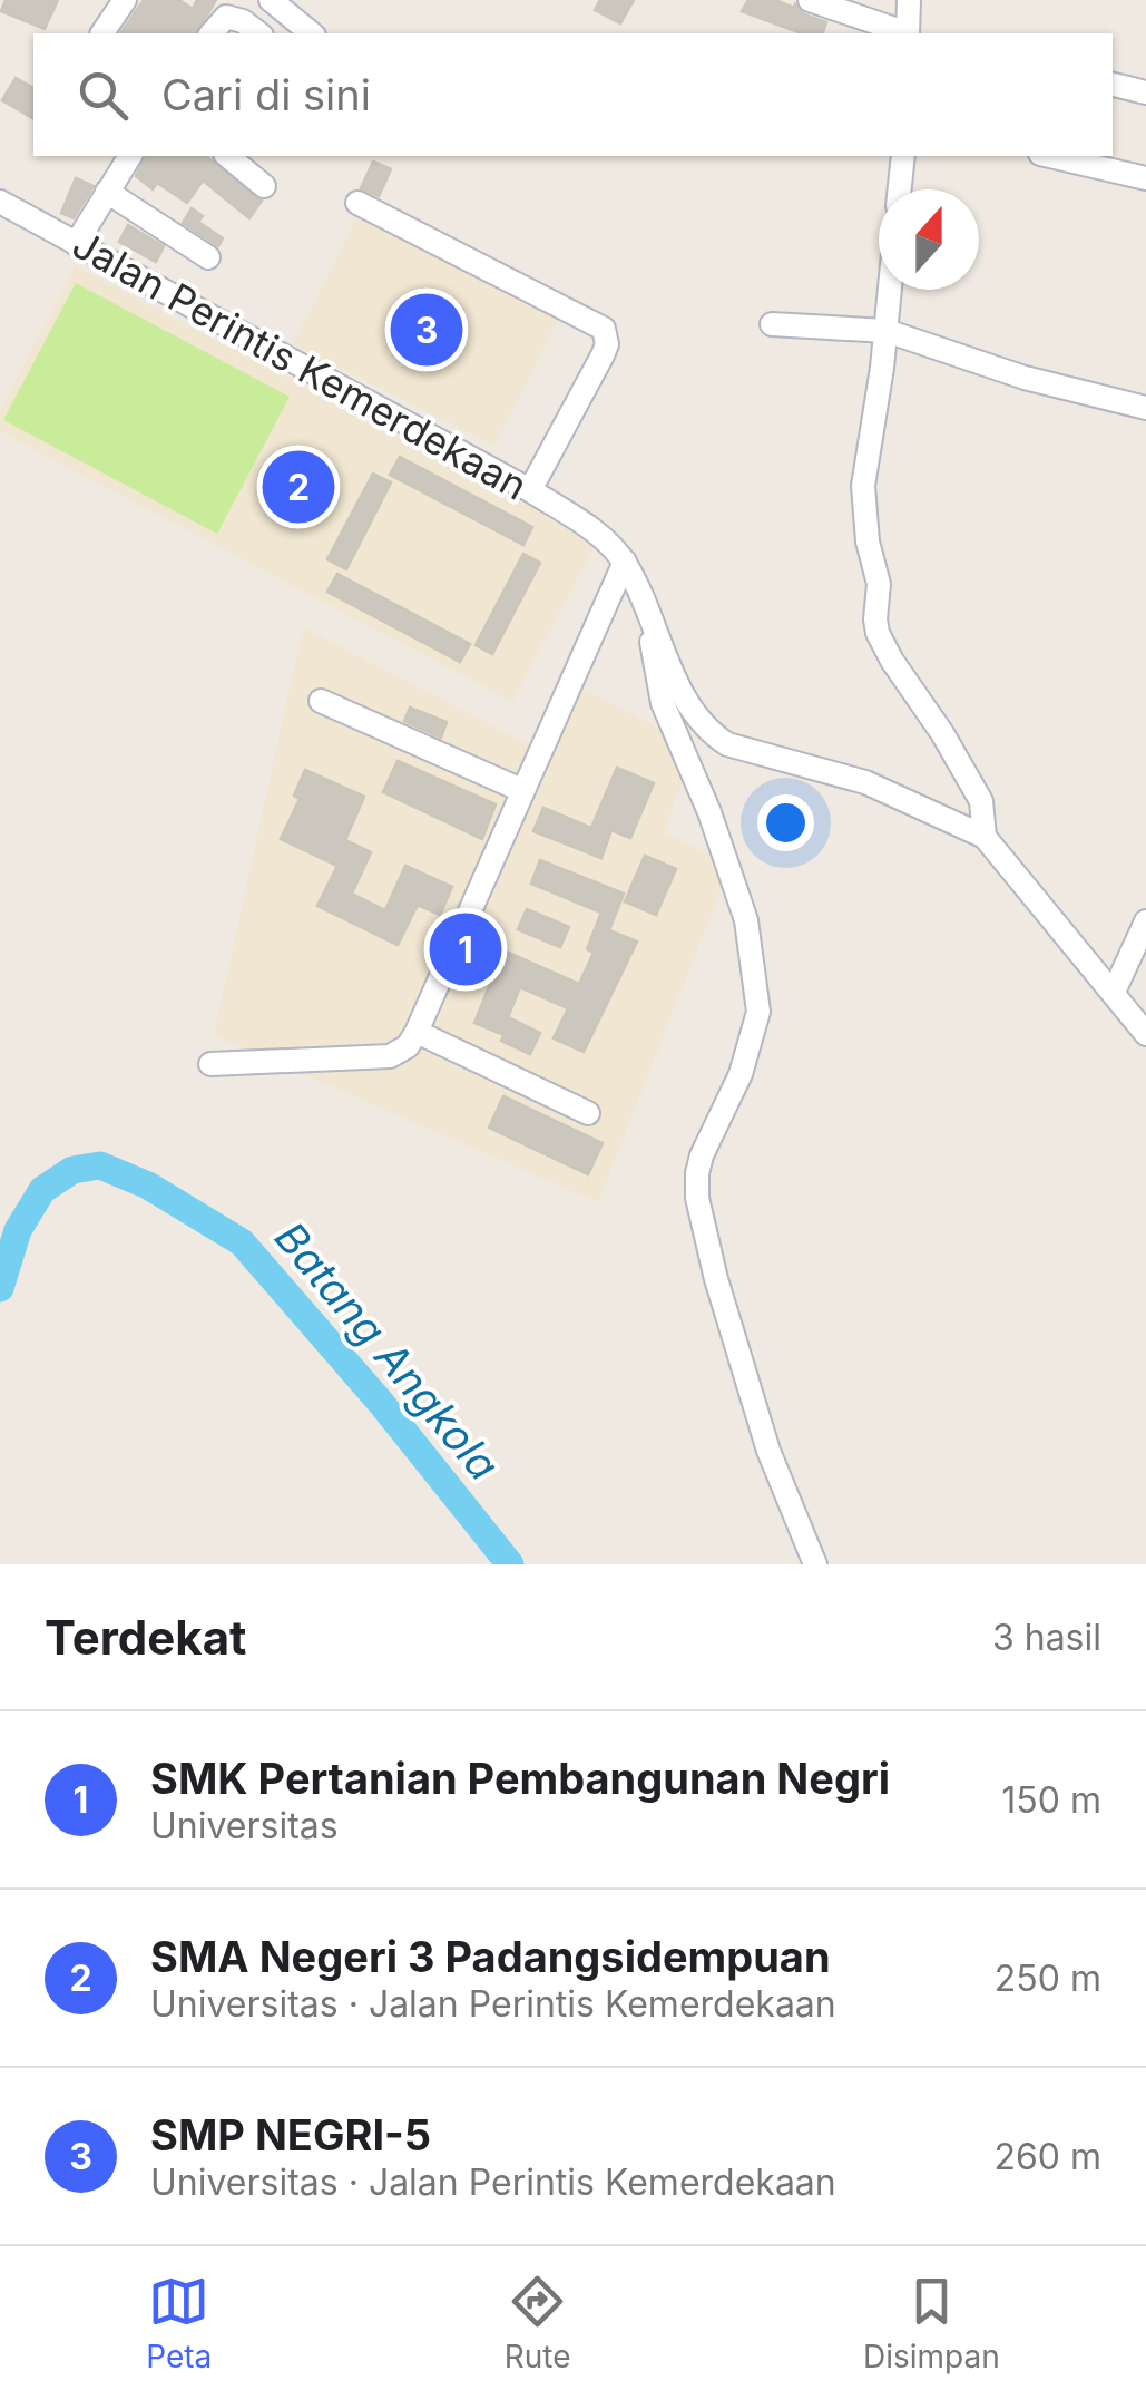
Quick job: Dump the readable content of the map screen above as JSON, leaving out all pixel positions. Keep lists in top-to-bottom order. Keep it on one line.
{"streets":{"street":["Jalan Perintis Kemerdekaan"]},"water":["Batang Angkola"],"north":"top","page":{"search":"Cari di sini","pins":["3","2","1"],"heading":["Terdekat","3 hasil"],"list":[{"mark":"1","name":"SMK Pertanian Pembangunan Negri","note":"Universitas","value":"150 m"},{"mark":"2","name":"SMA Negeri 3 Padangsidempuan","note":"Universitas · Jalan Perintis Kemerdekaan","value":"250 m"},{"mark":"3","name":"SMP NEGRI-5","note":"Universitas · Jalan Perintis Kemerdekaan","value":"260 m"}],"nav":["Peta","Rute","Disimpan"]}}
